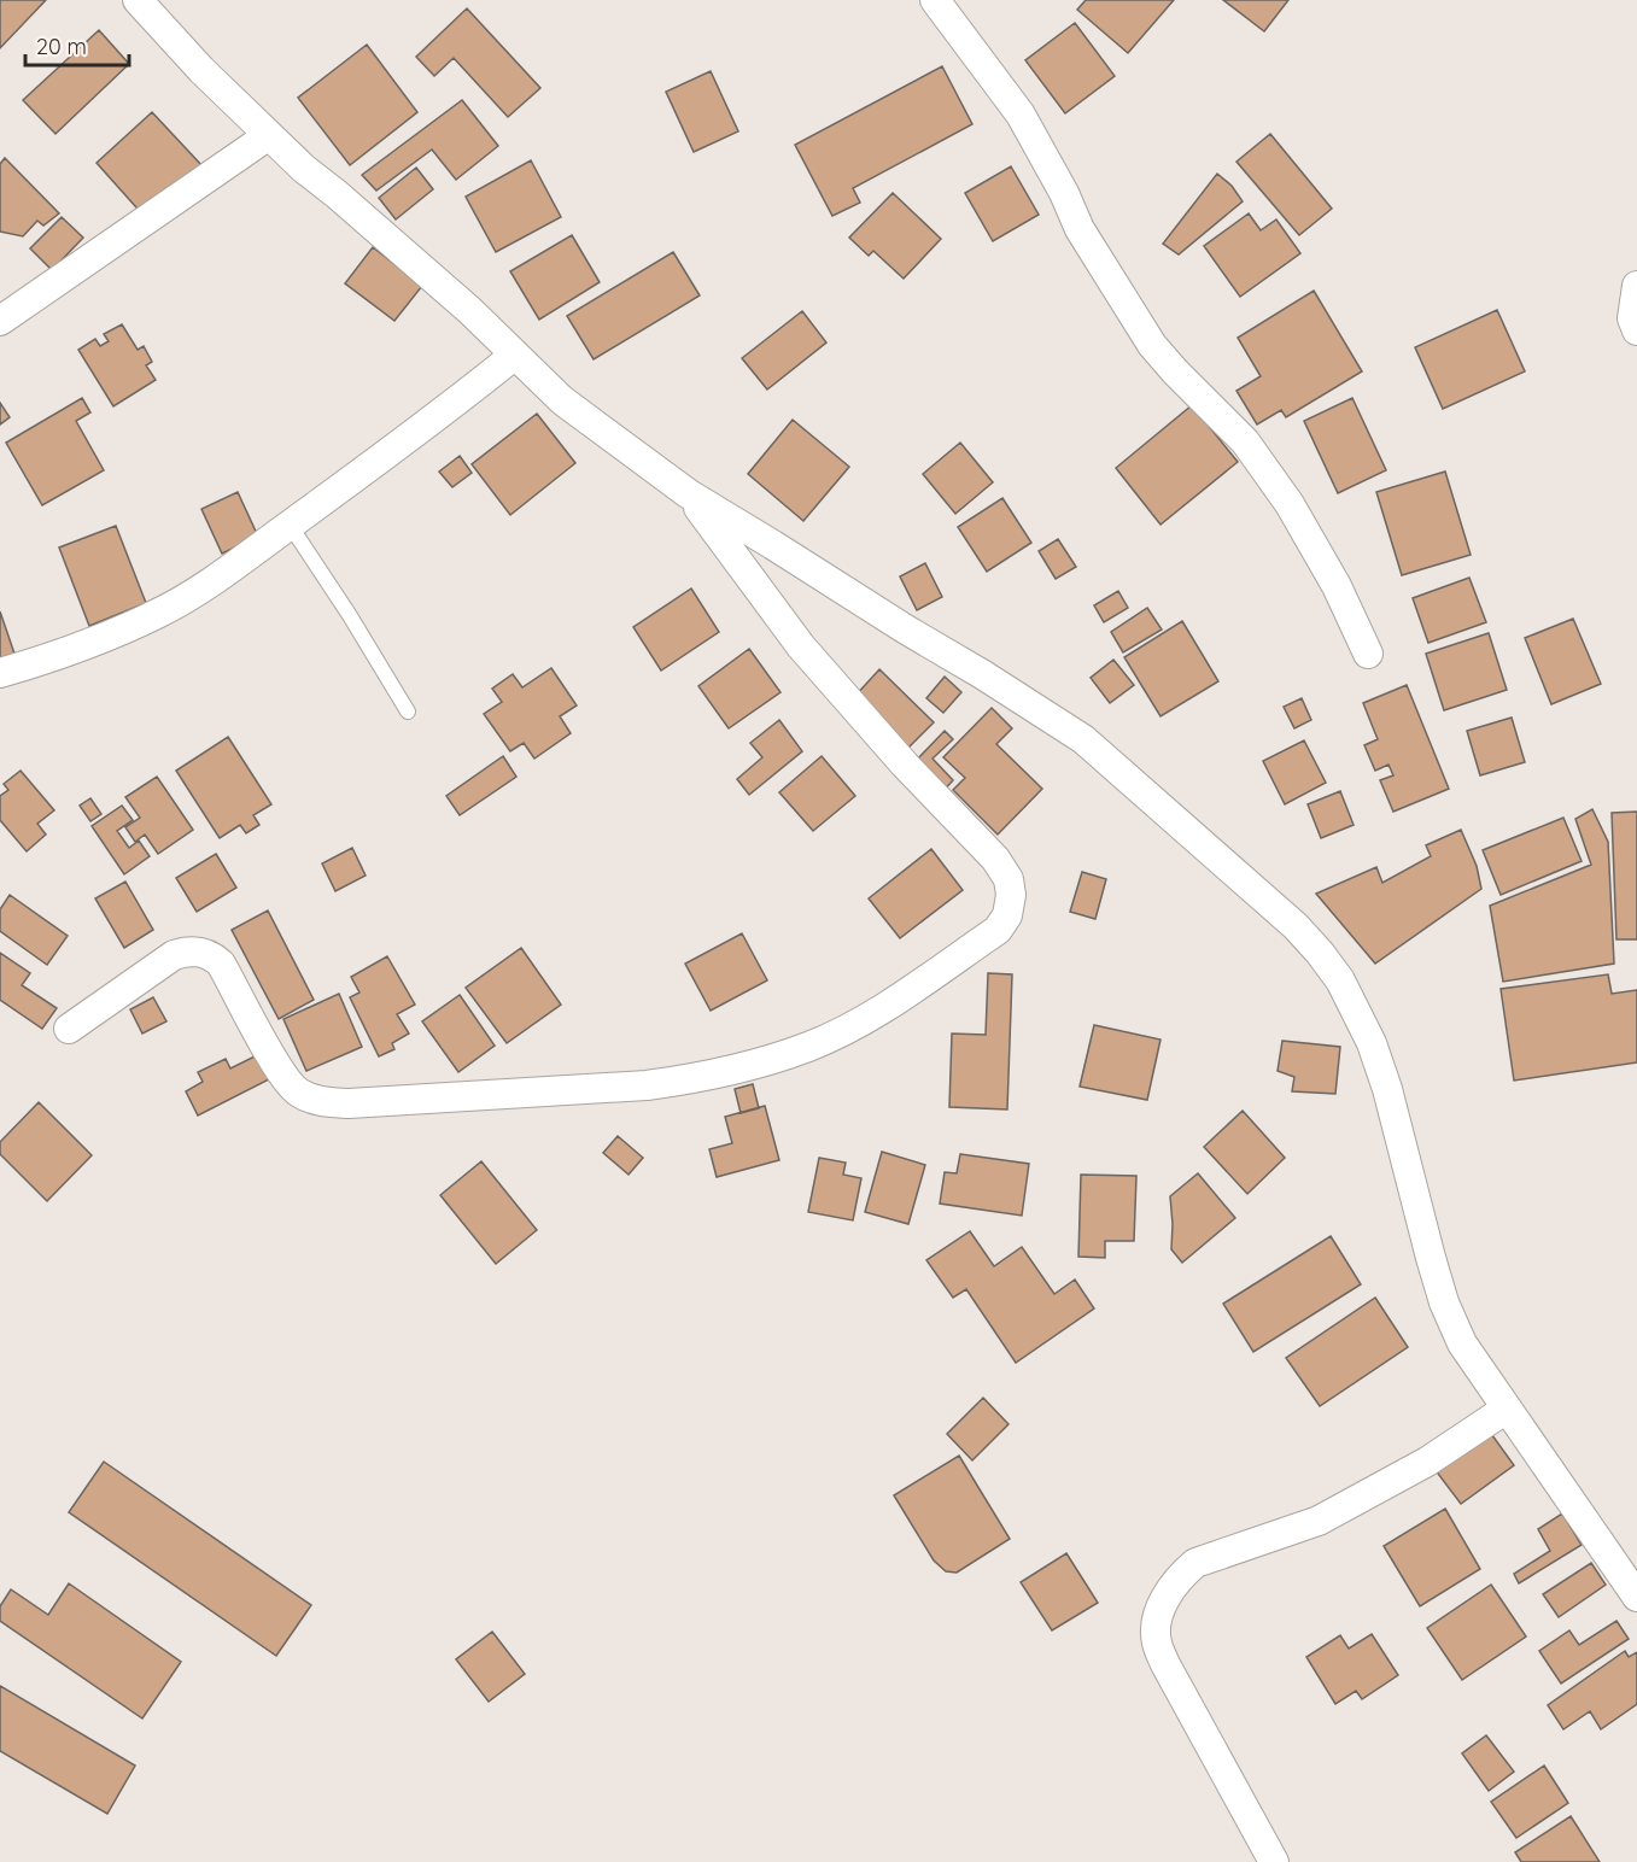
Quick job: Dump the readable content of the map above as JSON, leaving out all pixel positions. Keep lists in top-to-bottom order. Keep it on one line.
{"scale_bar":"20 m"}
